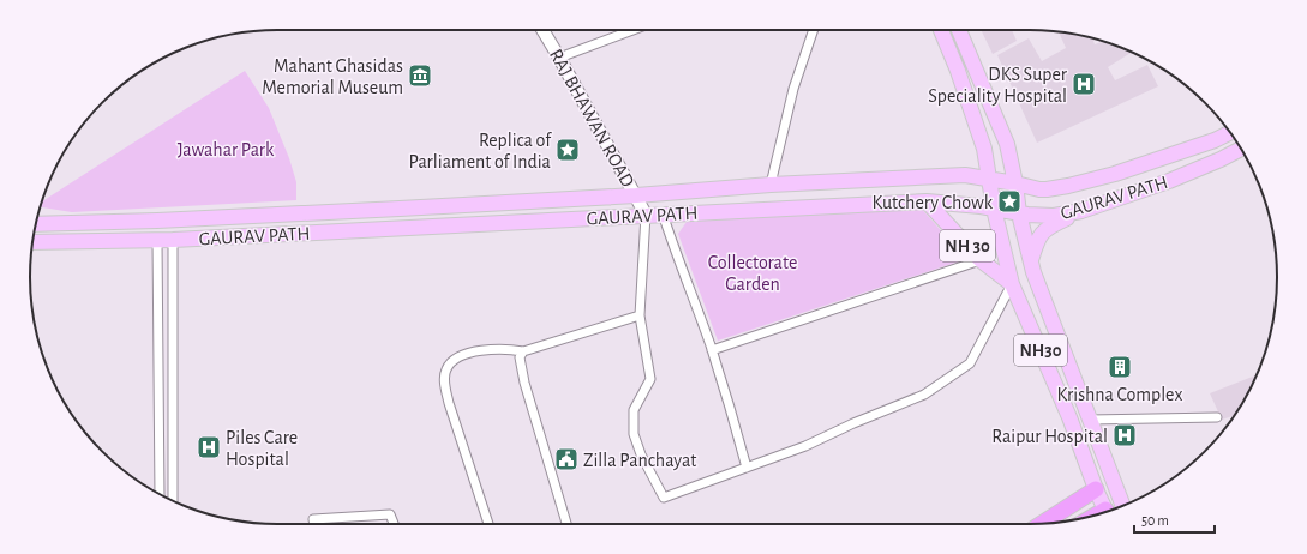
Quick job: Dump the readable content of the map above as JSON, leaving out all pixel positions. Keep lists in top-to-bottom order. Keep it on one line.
{"streets":{"main road":["RAJ BHAWAN ROAD","GAURAV PATH","NH 30","NH30"]},"crossings":[["RAJ BHAWAN ROAD","GAURAV PATH"],["GAURAV PATH","NH 30"],["GAURAV PATH","NH30"],["NH 30","NH30"]],"parks":["Jawahar Park","Collectorate Garden"],"places":{"museum":["Mahant Ghasidas Memorial Museum"],"hospital":["DKS Super Speciality Hospital","Raipur Hospital","Piles Care Hospital"],"place":["Replica of Parliament of India","Kutchery Chowk"],"building":["Krishna Complex"],"public building":["Zilla Panchayat"]},"scale_bar":"50 m"}
